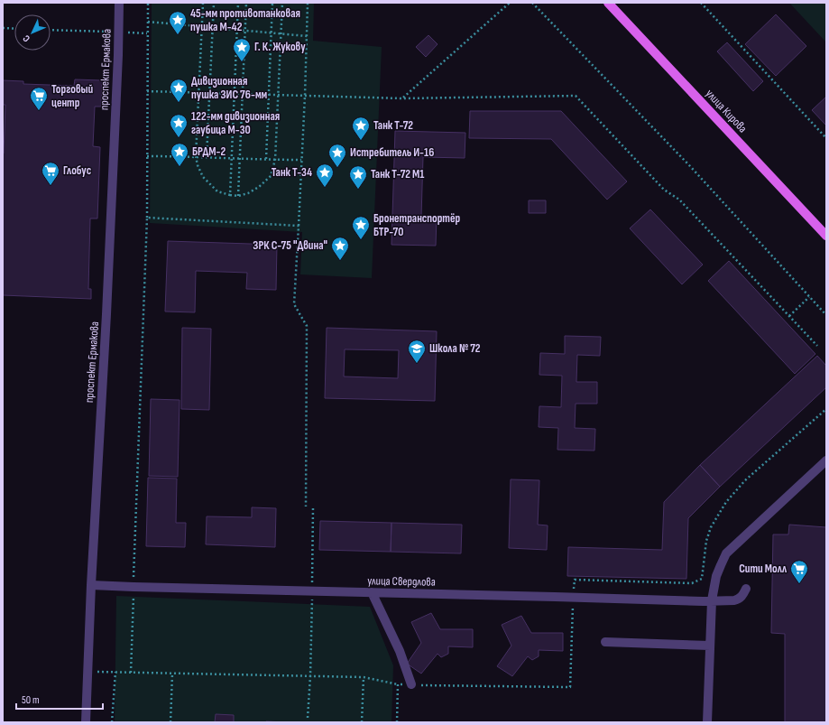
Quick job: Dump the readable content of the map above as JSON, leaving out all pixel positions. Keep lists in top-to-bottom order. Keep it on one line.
{"streets":{"main road":["улица Кирова"],"street":["проспект Ермакова","улица Свердлова"]},"crossings":[["проспект Ермакова","улица Свердлова"]],"places":{"place":["45-мм противотанковая пушка М-42","Г. К. Жукову","Дивизионная пушка ЗИС 76-мм","122-мм дивизионная гаубица М-30","Танк Т-72","БРДМ-2","Истребитель И-16","Танк Т-34","Танк Т-72 М1","Бронетранспортёр БТР-70","ЗРК С-75 \"Двина\""],"supermarket":["Торговый центр","Глобус","Сити Молл"],"school or university":["Школа № 72"]},"scale_bar":"50 m","north":"bottom left"}
